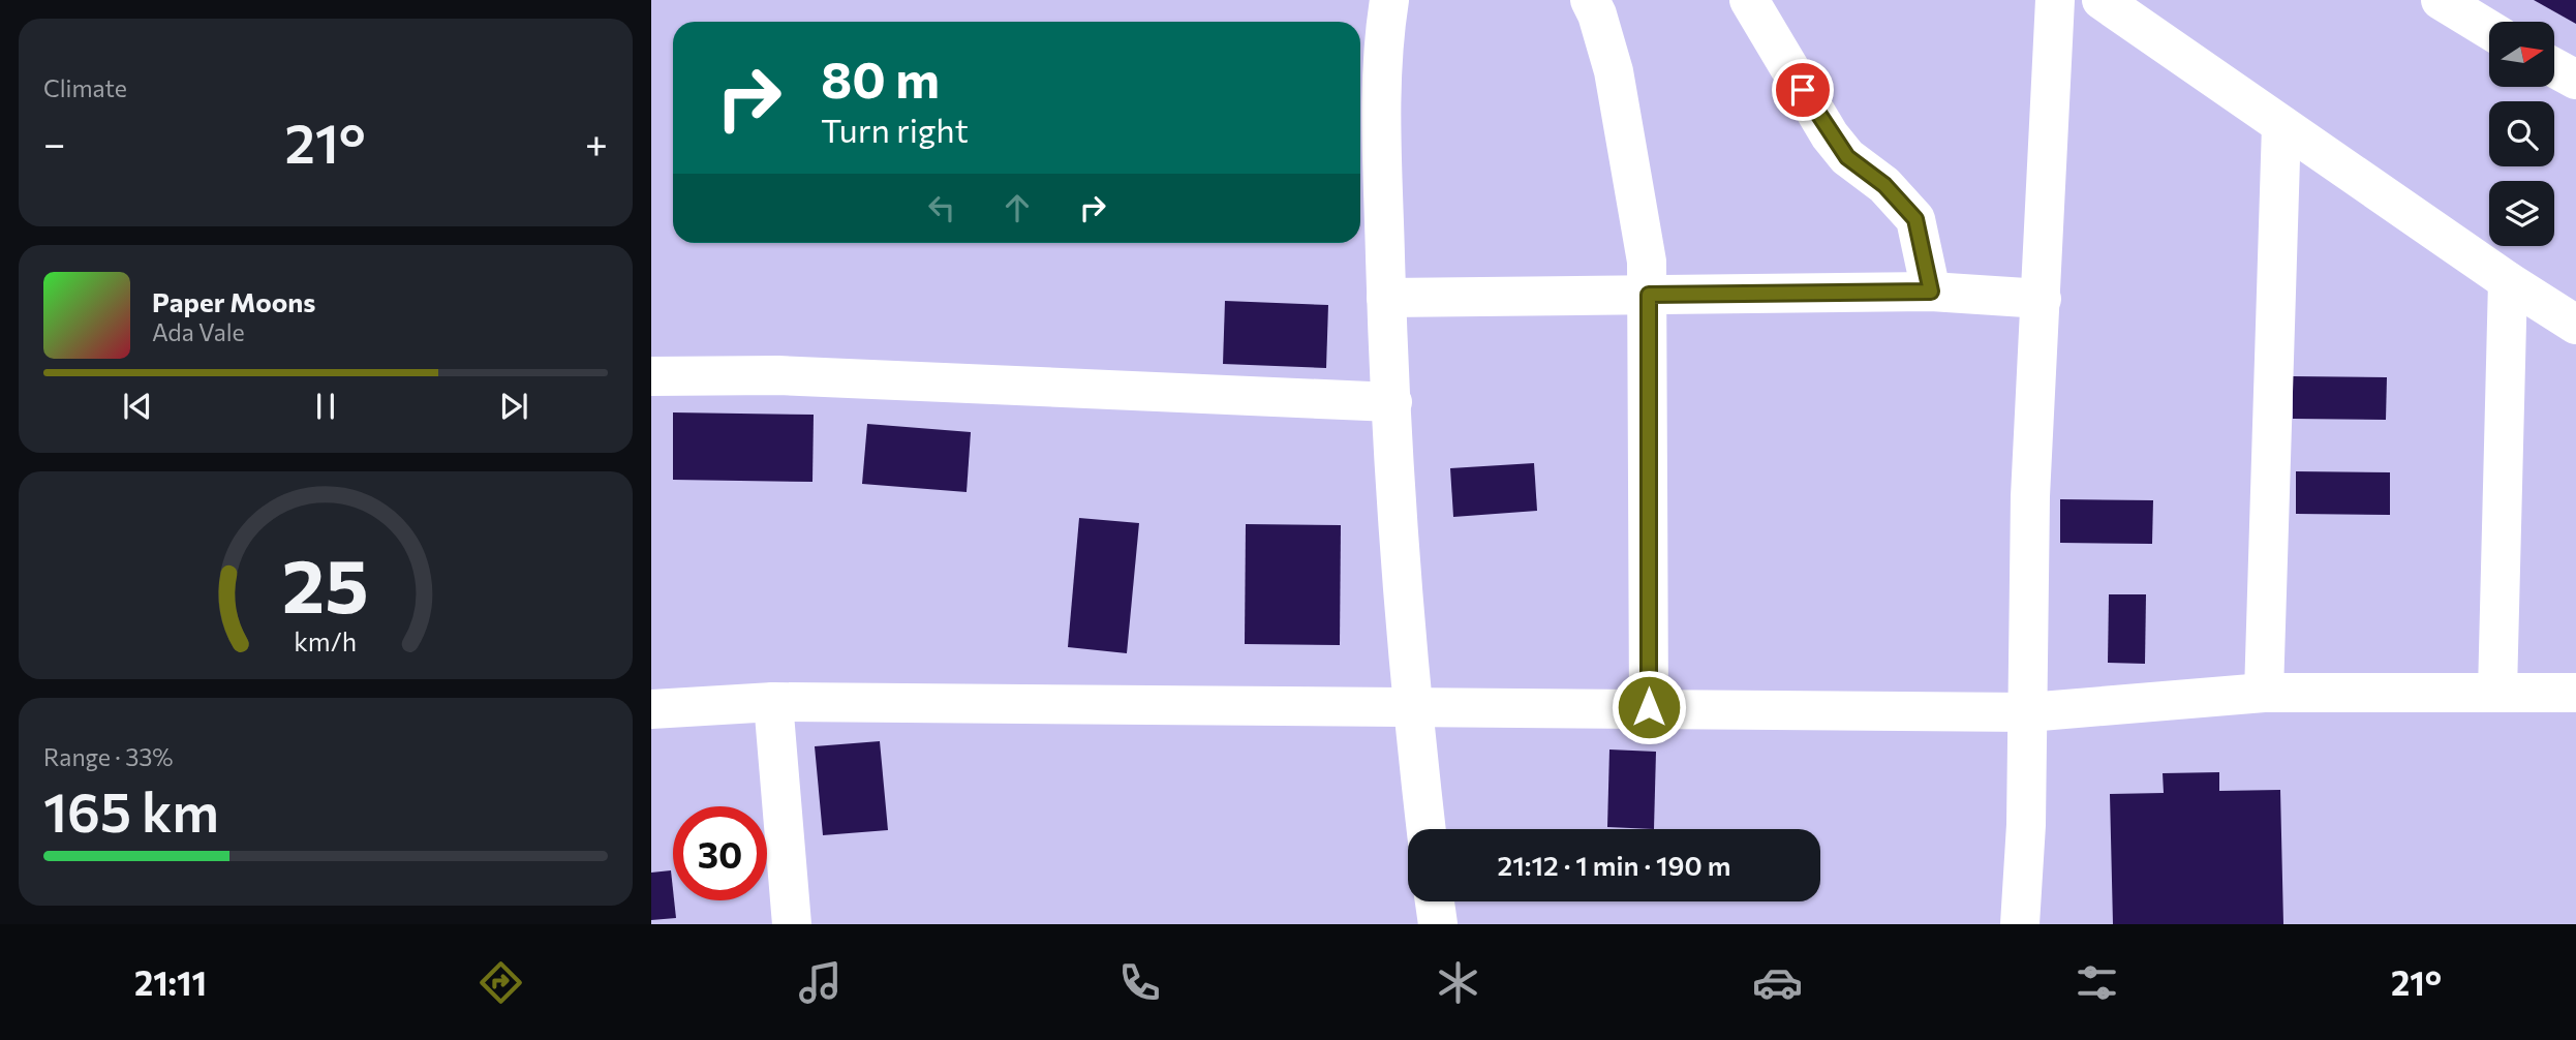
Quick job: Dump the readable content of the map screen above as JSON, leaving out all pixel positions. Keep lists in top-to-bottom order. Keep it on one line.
{"north":"right","page":{"tile":["Climate",["Range · 33%","165 km"]],"turn":["80 m","Turn right"],"heat":["−","21°","+"],"song":["Paper Moons","Ada Vale"],"limit":"30","trip":"21:12 · 1 min · 190 m","tabs":["21:11","21°"],"gauge":["25","km/h"]}}
